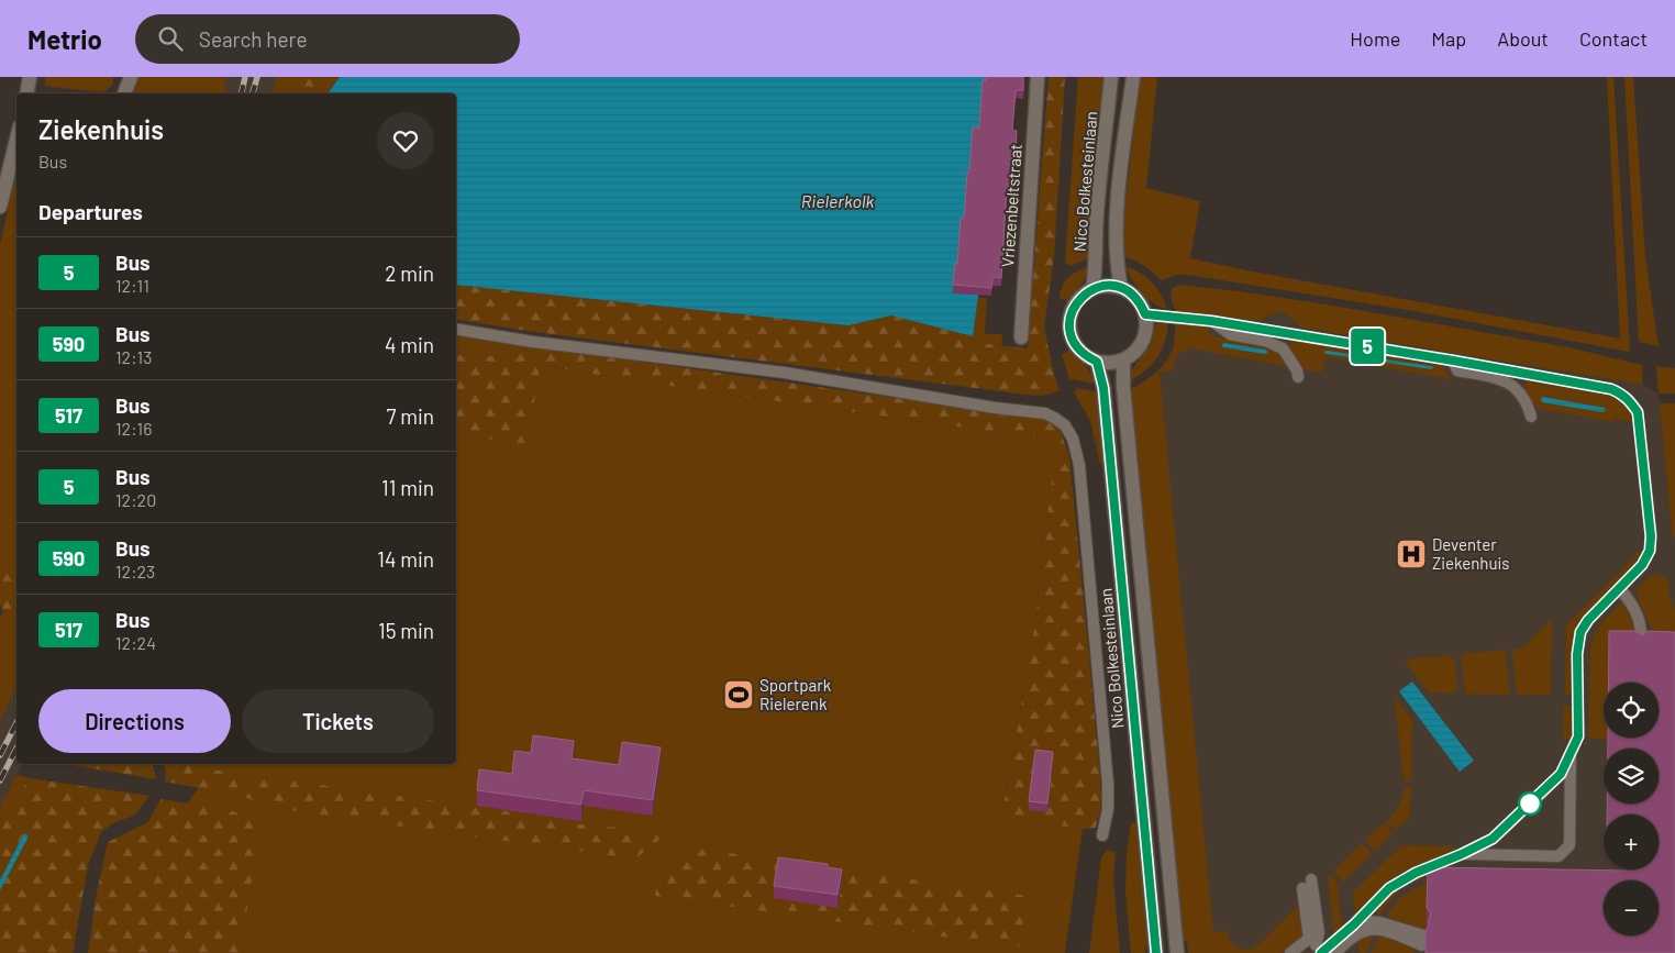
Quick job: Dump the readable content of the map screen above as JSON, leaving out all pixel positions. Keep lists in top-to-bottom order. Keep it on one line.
{"streets":{"street":["Nico Bolkesteinlaan","Vriezenbeltstraat"]},"water":["Rielerkolk"],"places":{"hospital":["Deventer Ziekenhuis"],"sports":["Sportpark Rielerenk"]},"lines":["bus line 5"],"page":{"header":"Metrio","search":"Search here","nav":["Home","Map","About","Contact"],"on_map":"5","heading":[["Ziekenhuis","Bus"],"Departures"],"list":[{"mark":"5","name":"Bus","note":"12:11","value":"2 min"},{"mark":"590","name":"Bus","note":"12:13","value":"4 min"},{"mark":"517","name":"Bus","note":"12:16","value":"7 min"},{"mark":"5","name":"Bus","note":"12:20","value":"11 min"},{"mark":"590","name":"Bus","note":"12:23","value":"14 min"},{"mark":"517","name":"Bus","note":"12:24","value":"15 min"}],"buttons":["Directions","Tickets"],"map_buttons":["+","−"]}}
